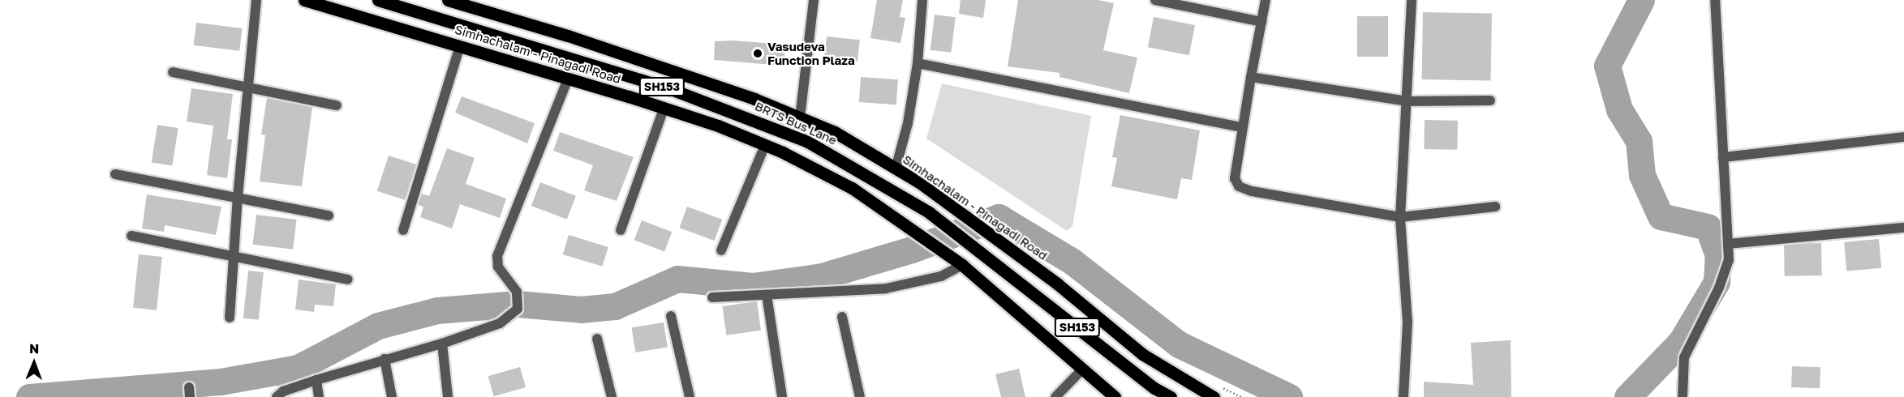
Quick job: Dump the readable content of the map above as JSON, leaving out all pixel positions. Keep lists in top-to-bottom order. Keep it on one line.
{"streets":{"main road":["Simhachalam - Pinagadi Road","SH153","BRTS Bus Lane"]},"places":["Vasudeva Function Plaza"],"north":"top"}
